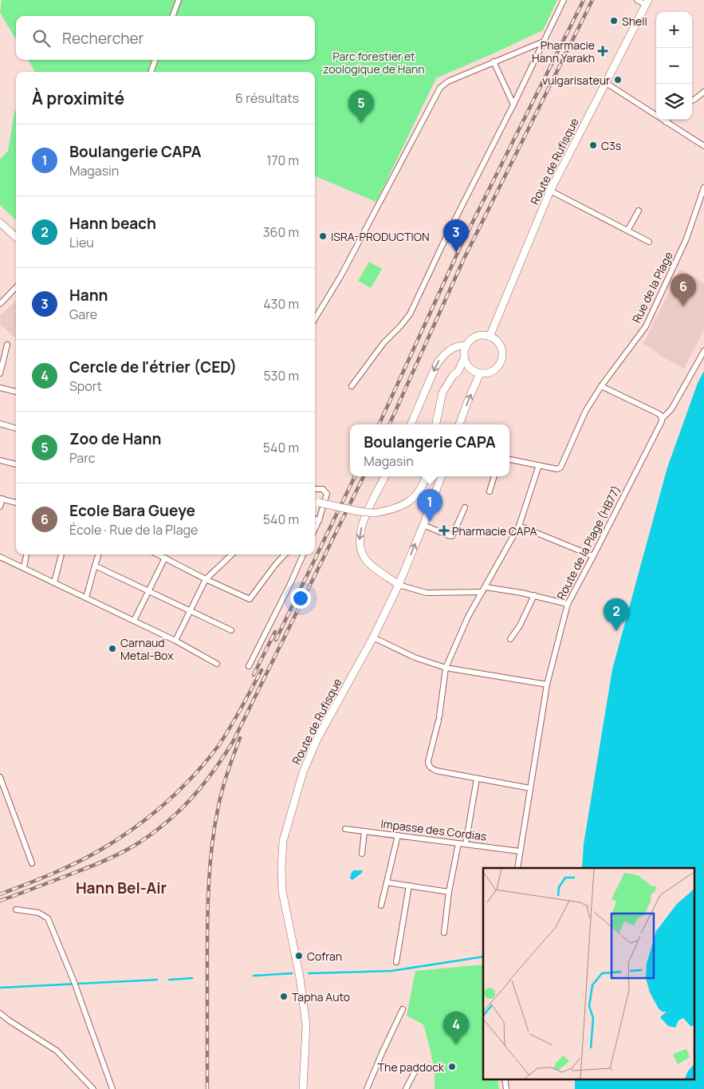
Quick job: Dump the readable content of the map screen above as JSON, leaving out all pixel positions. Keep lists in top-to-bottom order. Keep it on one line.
{"streets":{"main road":["Route de Rufisque"],"street":["Rue de la Plage","Route de la Plage (HB77)","Impasse des Cordias"]},"crossings":[["Route de la Plage (HB77)","Impasse des Cordias"]],"districts":["Hann Bel-Air"],"parks":["Parc forestier et zoologique de Hann"],"places":{"other":["Shell","vulgarisateur","C3s","ISRA-PRODUCTION","Carnaud Metal-Box","Cofran","Tapha Auto","The paddock"],"health":["Pharmacie Hann Yarakh","Pharmacie CAPA"]},"page":{"map_buttons":["+","−"],"search":"Rechercher","heading":["À proximité","6 résultats"],"pins":["5","3","6","1","2","4"],"list":[{"mark":"1","name":"Boulangerie CAPA","note":"Magasin","value":"170 m"},{"mark":"2","name":"Hann beach","note":"Lieu","value":"360 m"},{"mark":"3","name":"Hann","note":"Gare","value":"430 m"},{"mark":"4","name":"Cercle de l'étrier (CED)","note":"Sport","value":"530 m"},{"mark":"5","name":"Zoo de Hann","note":"Parc","value":"540 m"},{"mark":"6","name":"Ecole Bara Gueye","note":"École · Rue de la Plage","value":"540 m"}],"popup":["Boulangerie CAPA","Magasin"]}}
